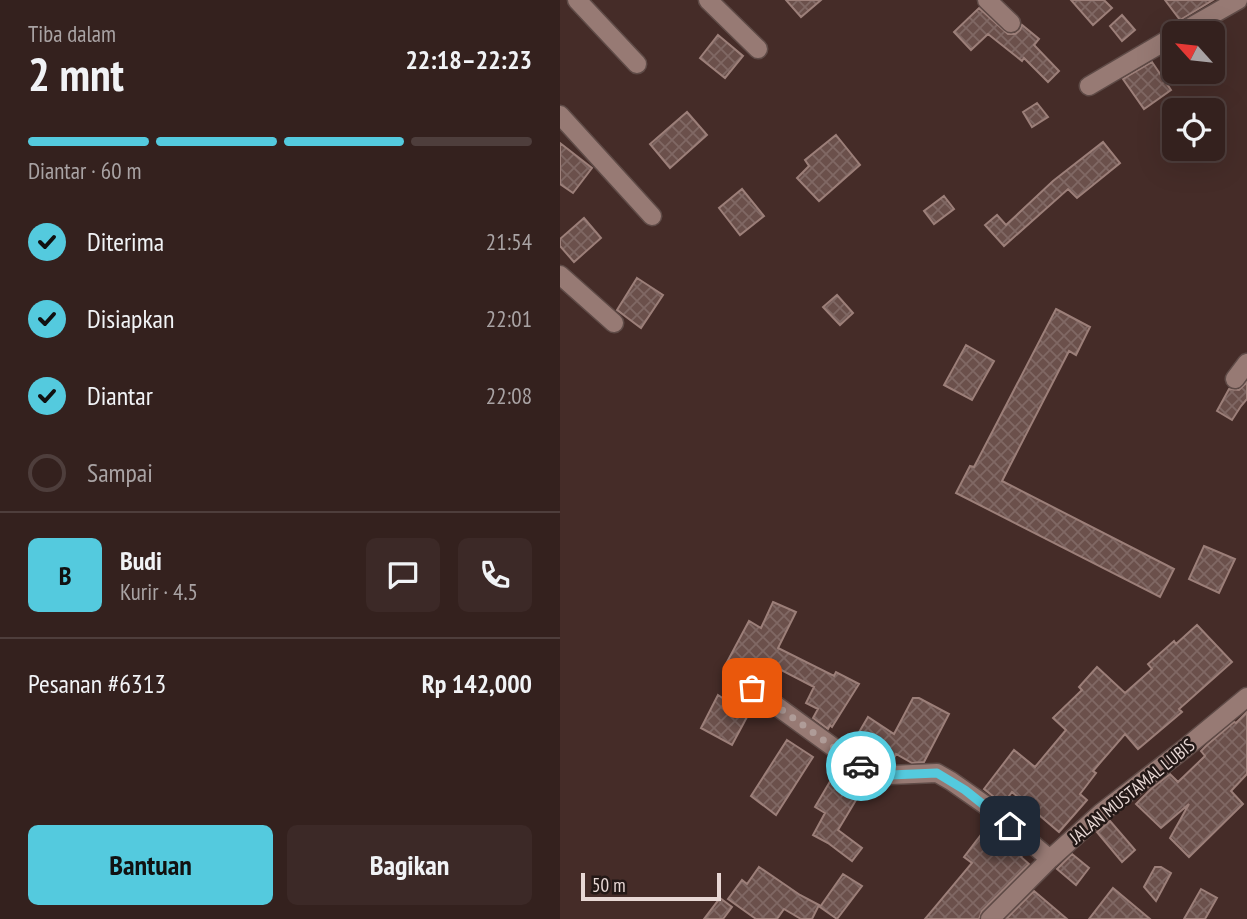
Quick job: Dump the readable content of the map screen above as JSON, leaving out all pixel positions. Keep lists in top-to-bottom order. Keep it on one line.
{"streets":{"street":["JALAN MUSTAMAL LUBIS"]},"scale_bar":"50 m","north":"top left","page":{"heading":["2 mnt","Tiba dalam","22:18–22:23"],"panel":["Budi","Kurir · 4.5","Pesanan #6313","Rp 142,000"],"bar":"Diantar · 60 m","list":[["Diterima","21:54"],["Disiapkan","22:01"],["Diantar","22:08"],"Sampai"],"round":"B","buttons":["Bantuan","Bagikan"],"scale":"50 m"}}
